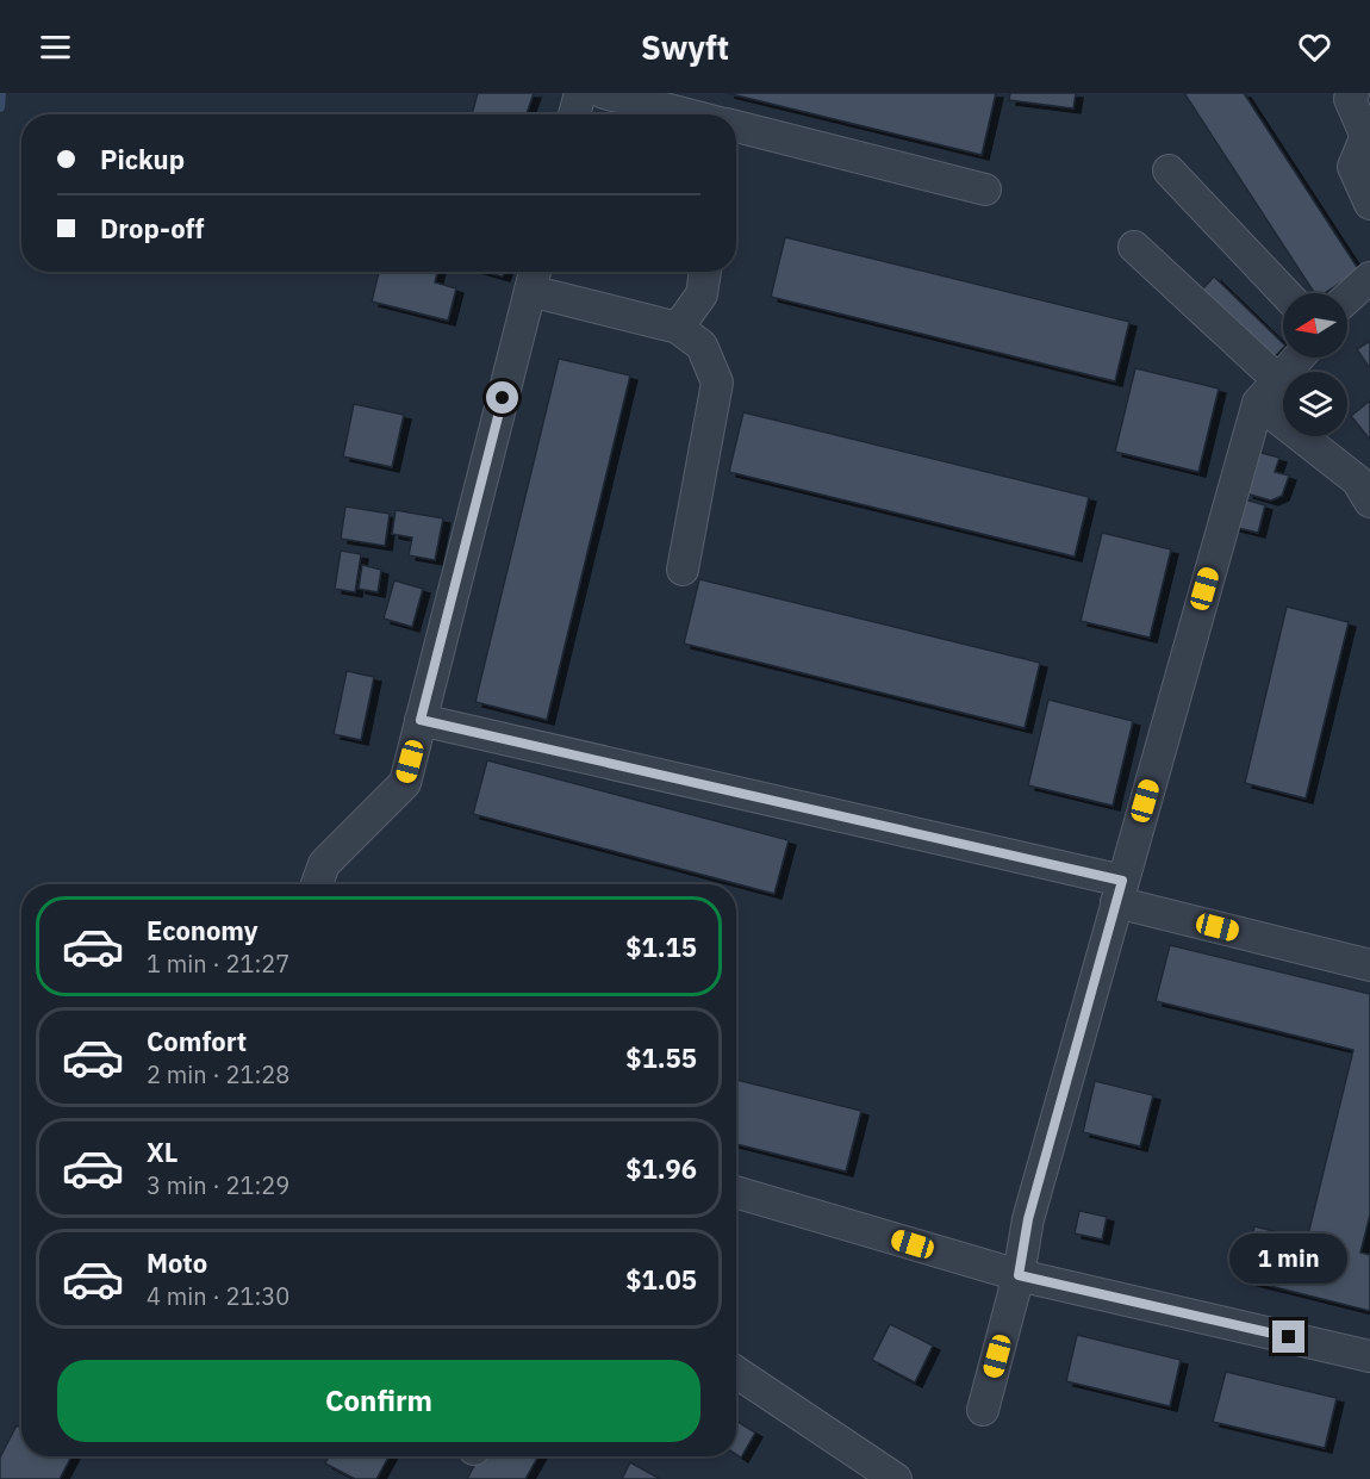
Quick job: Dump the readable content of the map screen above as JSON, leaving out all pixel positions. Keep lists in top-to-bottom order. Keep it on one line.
{"north":"left","page":{"header":"Swyft","banner":["Pickup","Drop-off"],"list":[{"name":"Economy","note":"1 min · 21:27","value":"$1.15"},{"name":"Comfort","note":"2 min · 21:28","value":"$1.55"},{"name":"XL","note":"3 min · 21:29","value":"$1.96"},{"name":"Moto","note":"4 min · 21:30","value":"$1.05"}],"bubble":"1 min","buttons":"Confirm"}}
